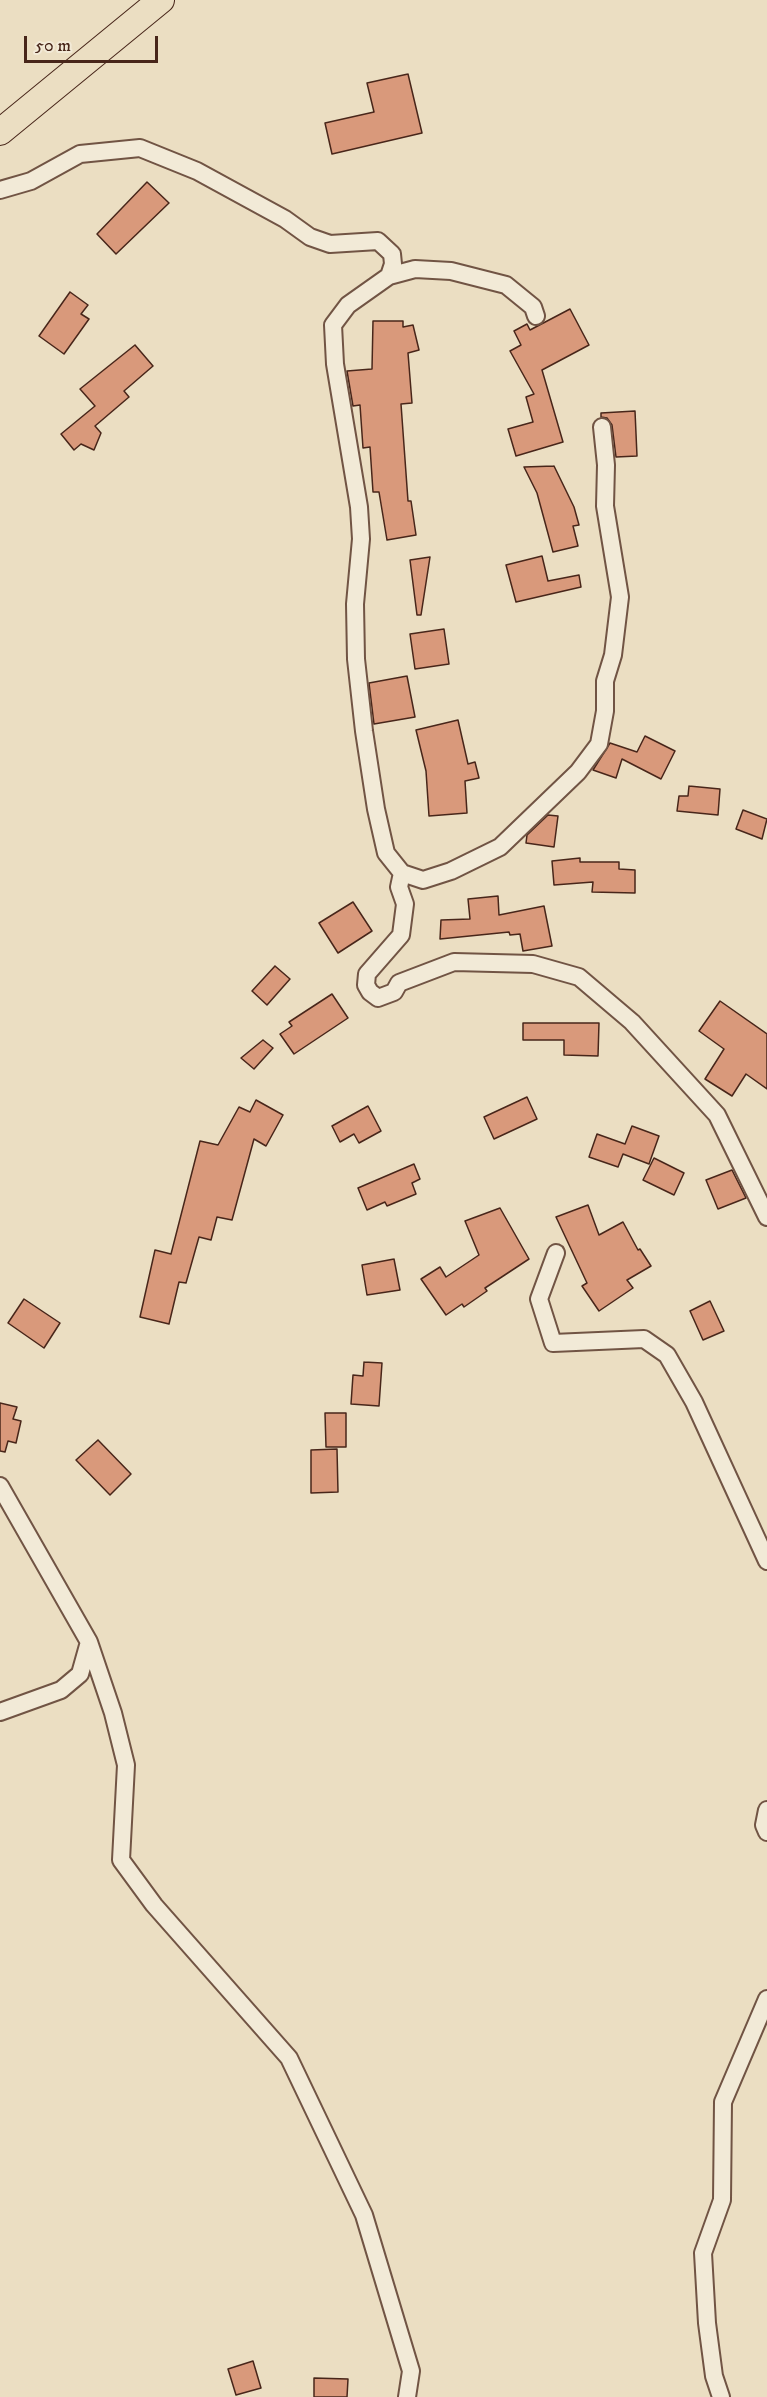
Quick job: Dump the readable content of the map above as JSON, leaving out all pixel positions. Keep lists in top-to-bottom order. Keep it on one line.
{"scale_bar":"50 m"}
